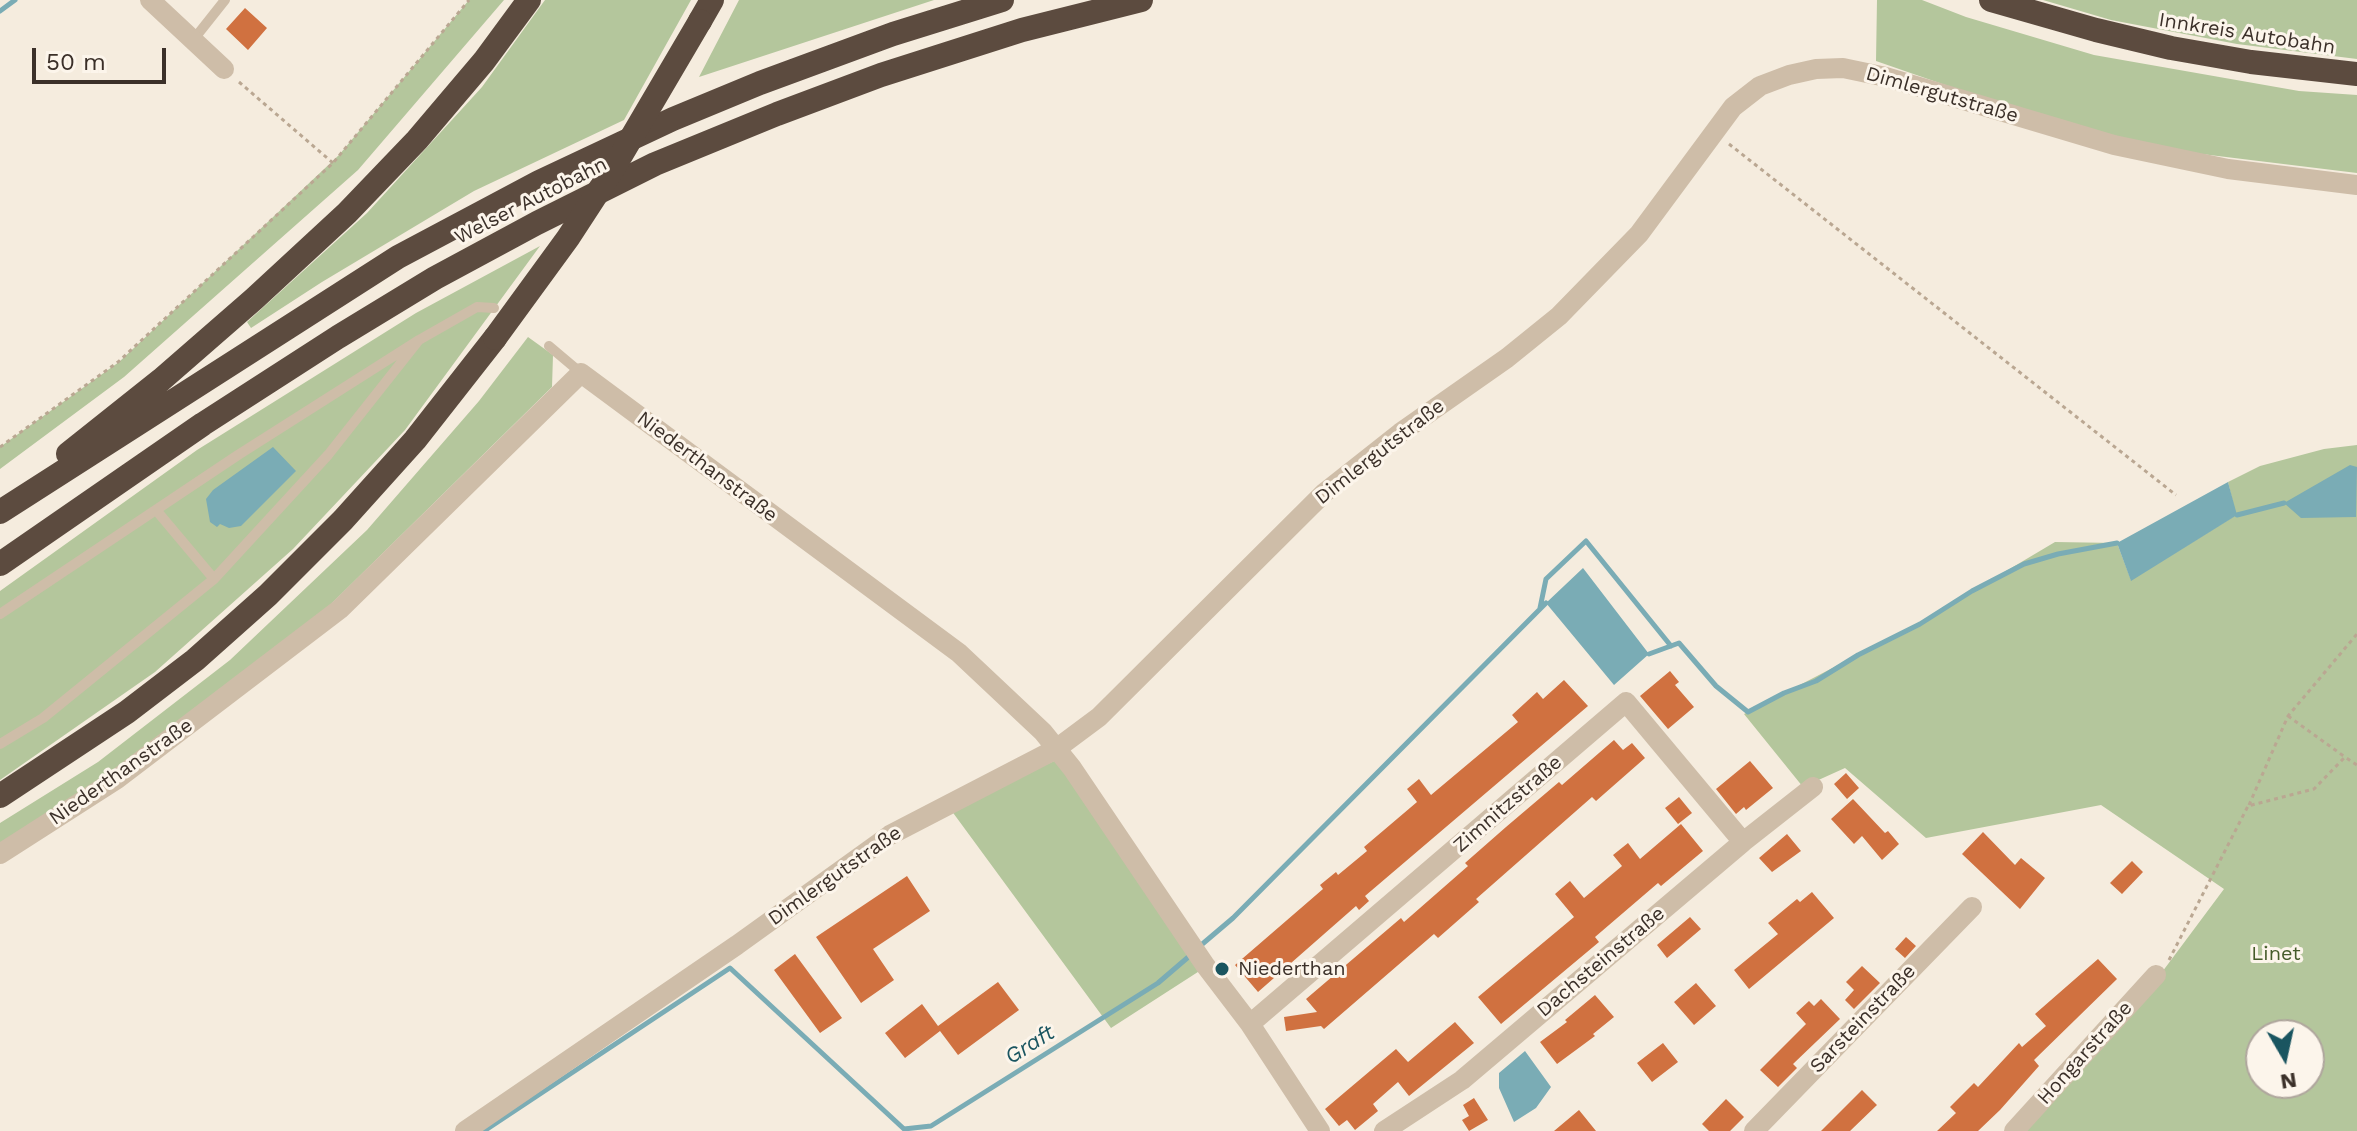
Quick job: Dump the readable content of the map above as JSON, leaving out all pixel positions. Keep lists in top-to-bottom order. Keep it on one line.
{"streets":{"highway":["Innkreis Autobahn","Welser Autobahn"],"street":["Dimlergutstraße","Niederthanstraße","Zimnitzstraße","Dachsteinstraße","Sarsteinstraße","Hongarstraße"]},"crossings":[["Dimlergutstraße","Niederthanstraße"],["Niederthanstraße","Zimnitzstraße"],["Zimnitzstraße","Dachsteinstraße"]],"water":["Graft"],"parks":["Linet"],"places":["Niederthan"],"scale_bar":"50 m","north":"bottom"}
